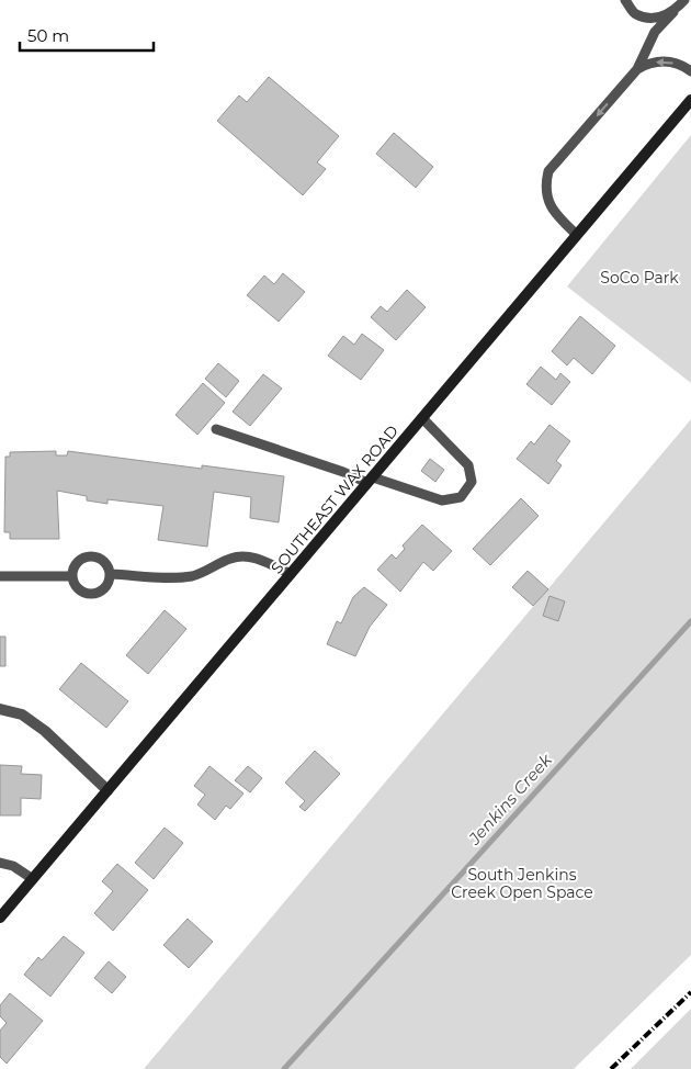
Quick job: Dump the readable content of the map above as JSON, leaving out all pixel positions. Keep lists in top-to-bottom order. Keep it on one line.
{"streets":{"street":["SOUTHEAST WAX ROAD"]},"water":["Jenkins Creek"],"parks":["SoCo Park","South Jenkins Creek Open Space"],"scale_bar":"50 m"}
